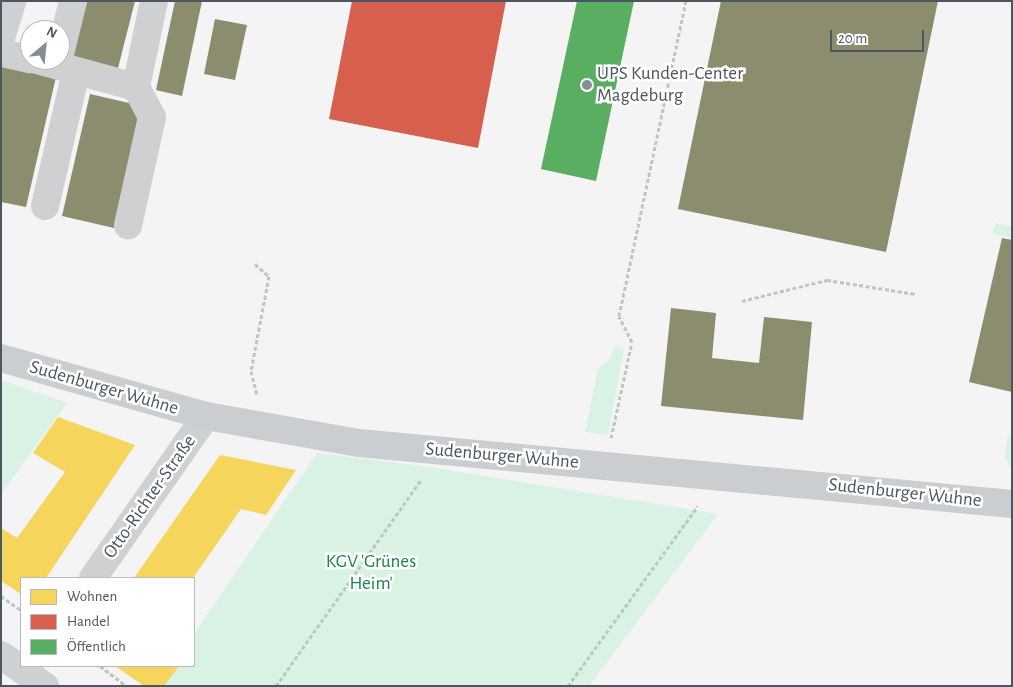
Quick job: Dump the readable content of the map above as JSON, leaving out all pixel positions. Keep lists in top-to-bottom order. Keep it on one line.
{"streets":{"main road":["Sudenburger Wuhne"],"street":["Otto-Richter-Straße"]},"crossings":[["Sudenburger Wuhne","Otto-Richter-Straße"]],"parks":["KGV 'Grünes Heim'"],"places":["UPS Kunden-Center Magdeburg"],"legend":["Wohnen","Handel","Öffentlich"],"scale_bar":"20 m","north":"top right"}
